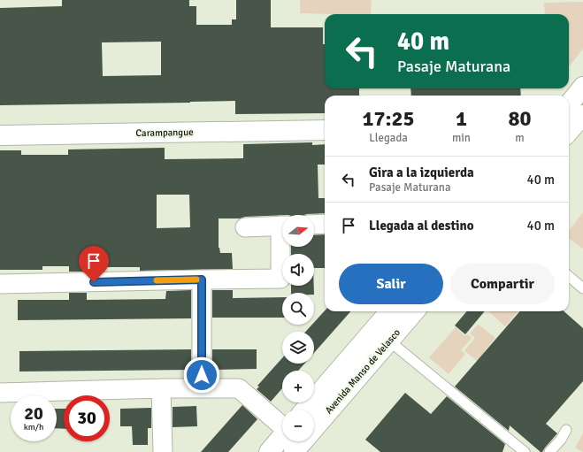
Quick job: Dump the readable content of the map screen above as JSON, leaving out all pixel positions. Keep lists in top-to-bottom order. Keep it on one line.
{"streets":{"main road":["Carampangue","Avenida Manso de Velasco"]},"north":"right","page":{"turn":["40 m","Pasaje Maturana"],"eta":["17:25","Llegada","1","min","80","m"],"list":[{"name":"Gira a la izquierda","note":"Pasaje Maturana","value":"40 m"},{"name":"Llegada al destino","value":"40 m"}],"map_buttons":["+","−"],"buttons":["Salir","Compartir"],"speed":"20 km/h","limit":"30"}}
